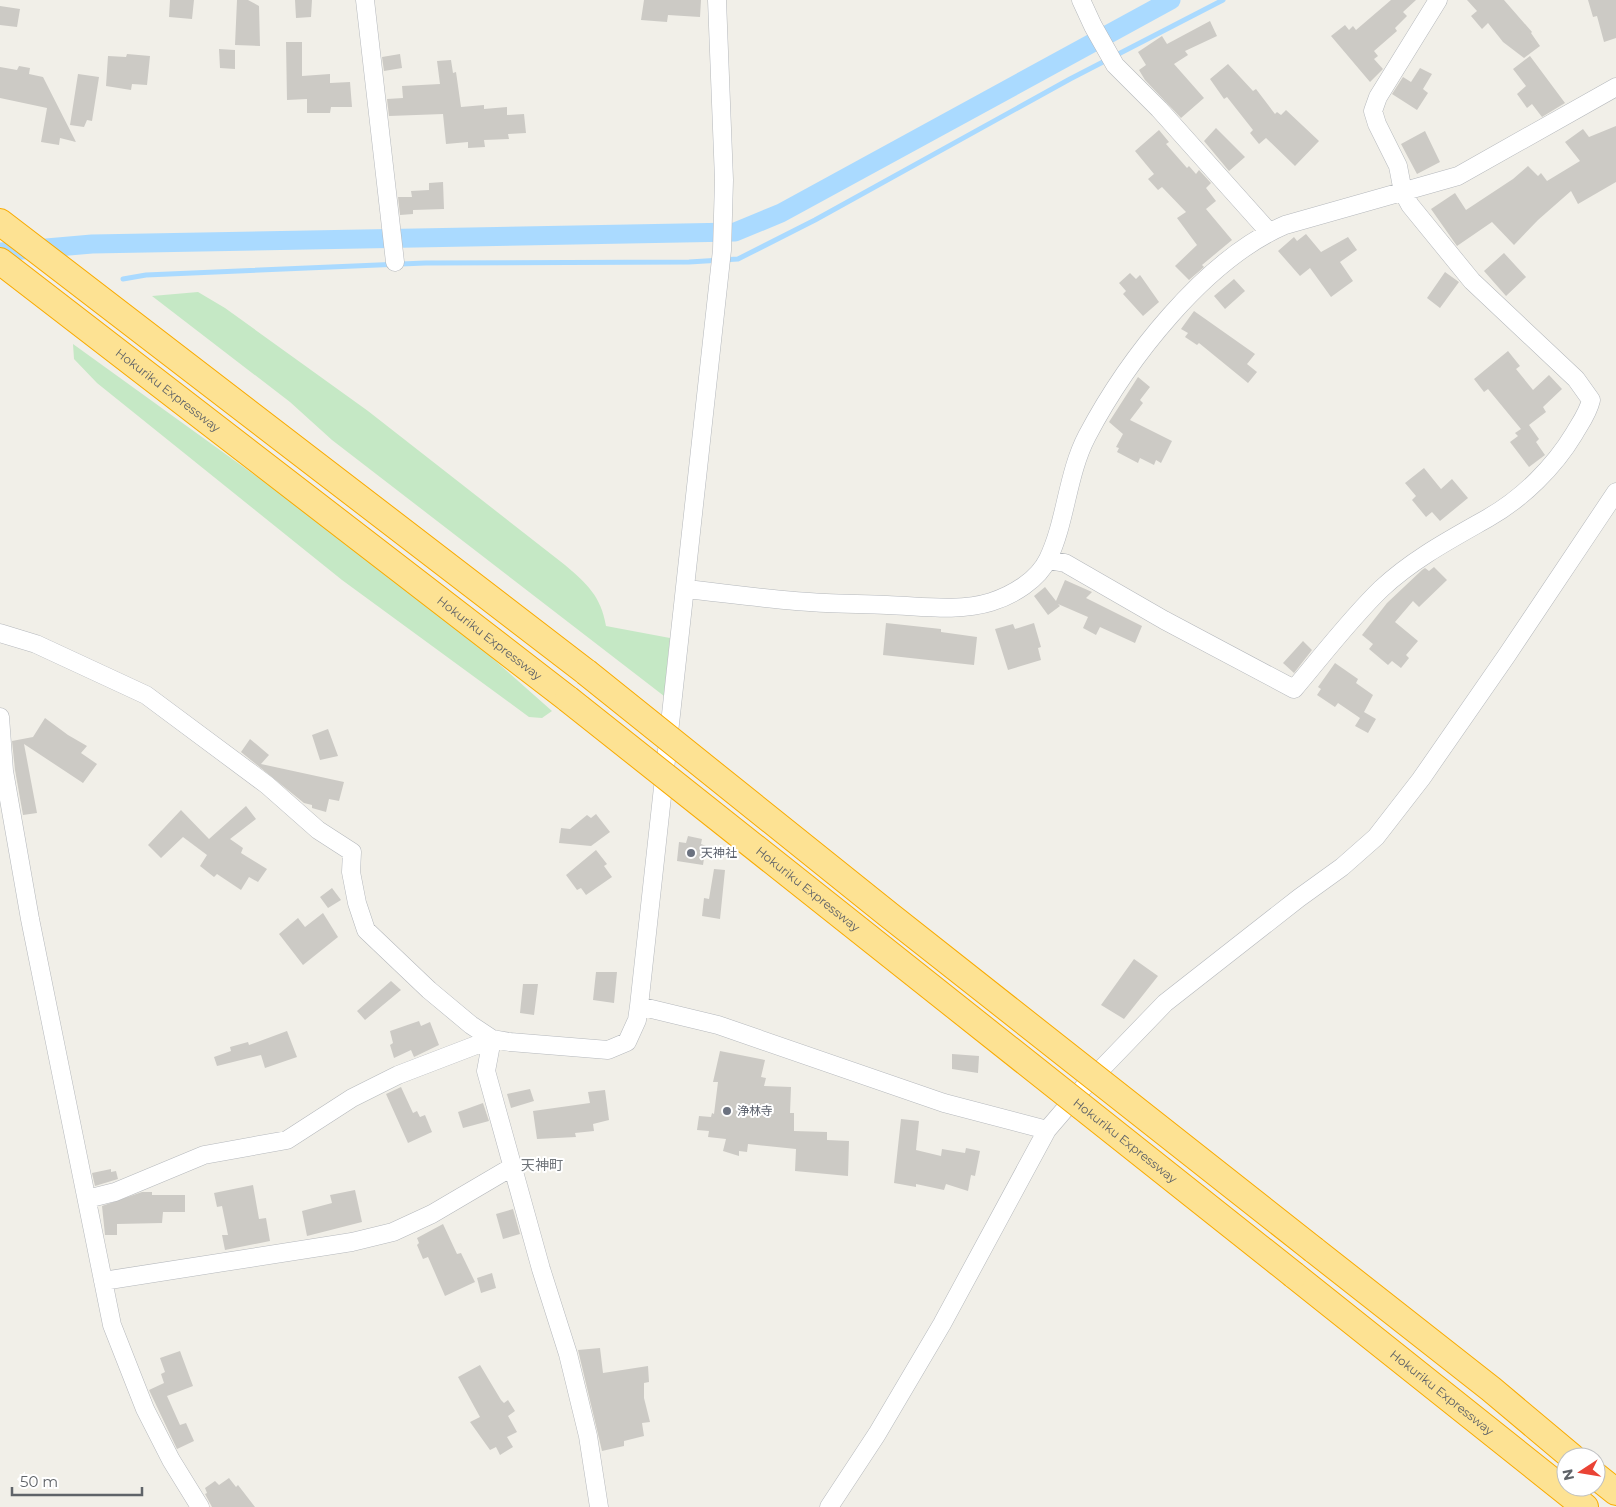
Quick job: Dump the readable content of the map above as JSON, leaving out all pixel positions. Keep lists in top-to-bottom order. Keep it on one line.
{"streets":{"highway":["Hokuriku Expressway"]},"districts":["天神町"],"places":["天神社","浄林寺"],"scale_bar":"50 m","north":"left"}
